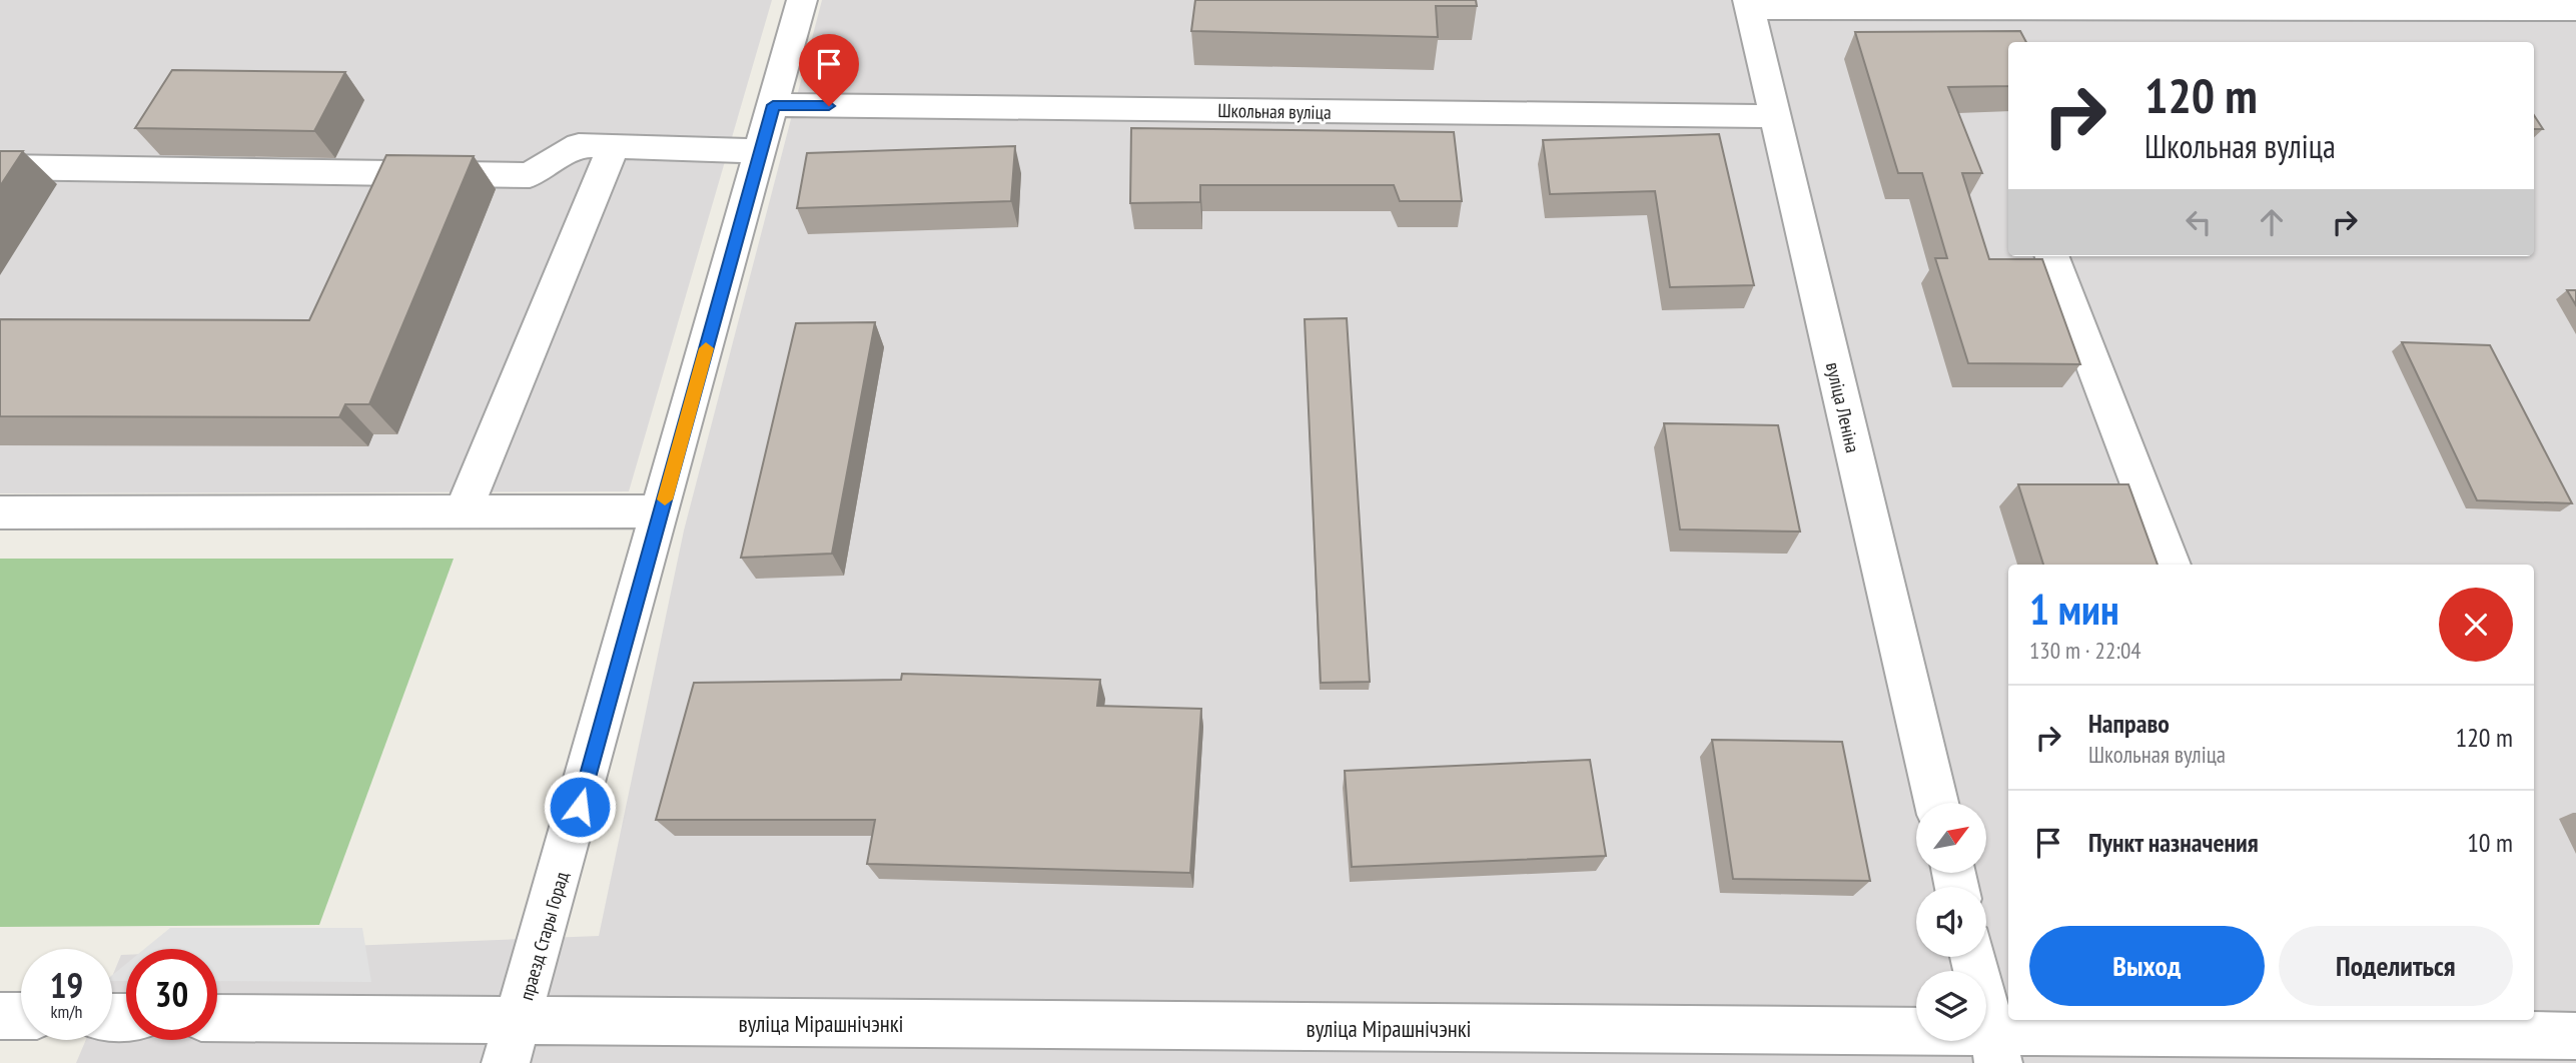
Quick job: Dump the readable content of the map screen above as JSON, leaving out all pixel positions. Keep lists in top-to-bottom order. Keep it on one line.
{"streets":{"street":["Школьная вуліца","вуліца Леніна","праезд Стары Горад","вуліца Мірашнічэнкі"]},"crossings":[["Школьная вуліца","вуліца Леніна"],["Школьная вуліца","праезд Стары Горад"],["праезд Стары Горад","вуліца Мірашнічэнкі"]],"north":"top right","page":{"turn":["120 m","Школьная вуліца"],"heading":["1 мин","130 m · 22:04"],"list":[{"name":"Направо","note":"Школьная вуліца","value":"120 m"},{"name":"Пункт назначения","value":"10 m"}],"buttons":["Выход","Поделиться"],"speed":"19 km/h","limit":"30"}}
